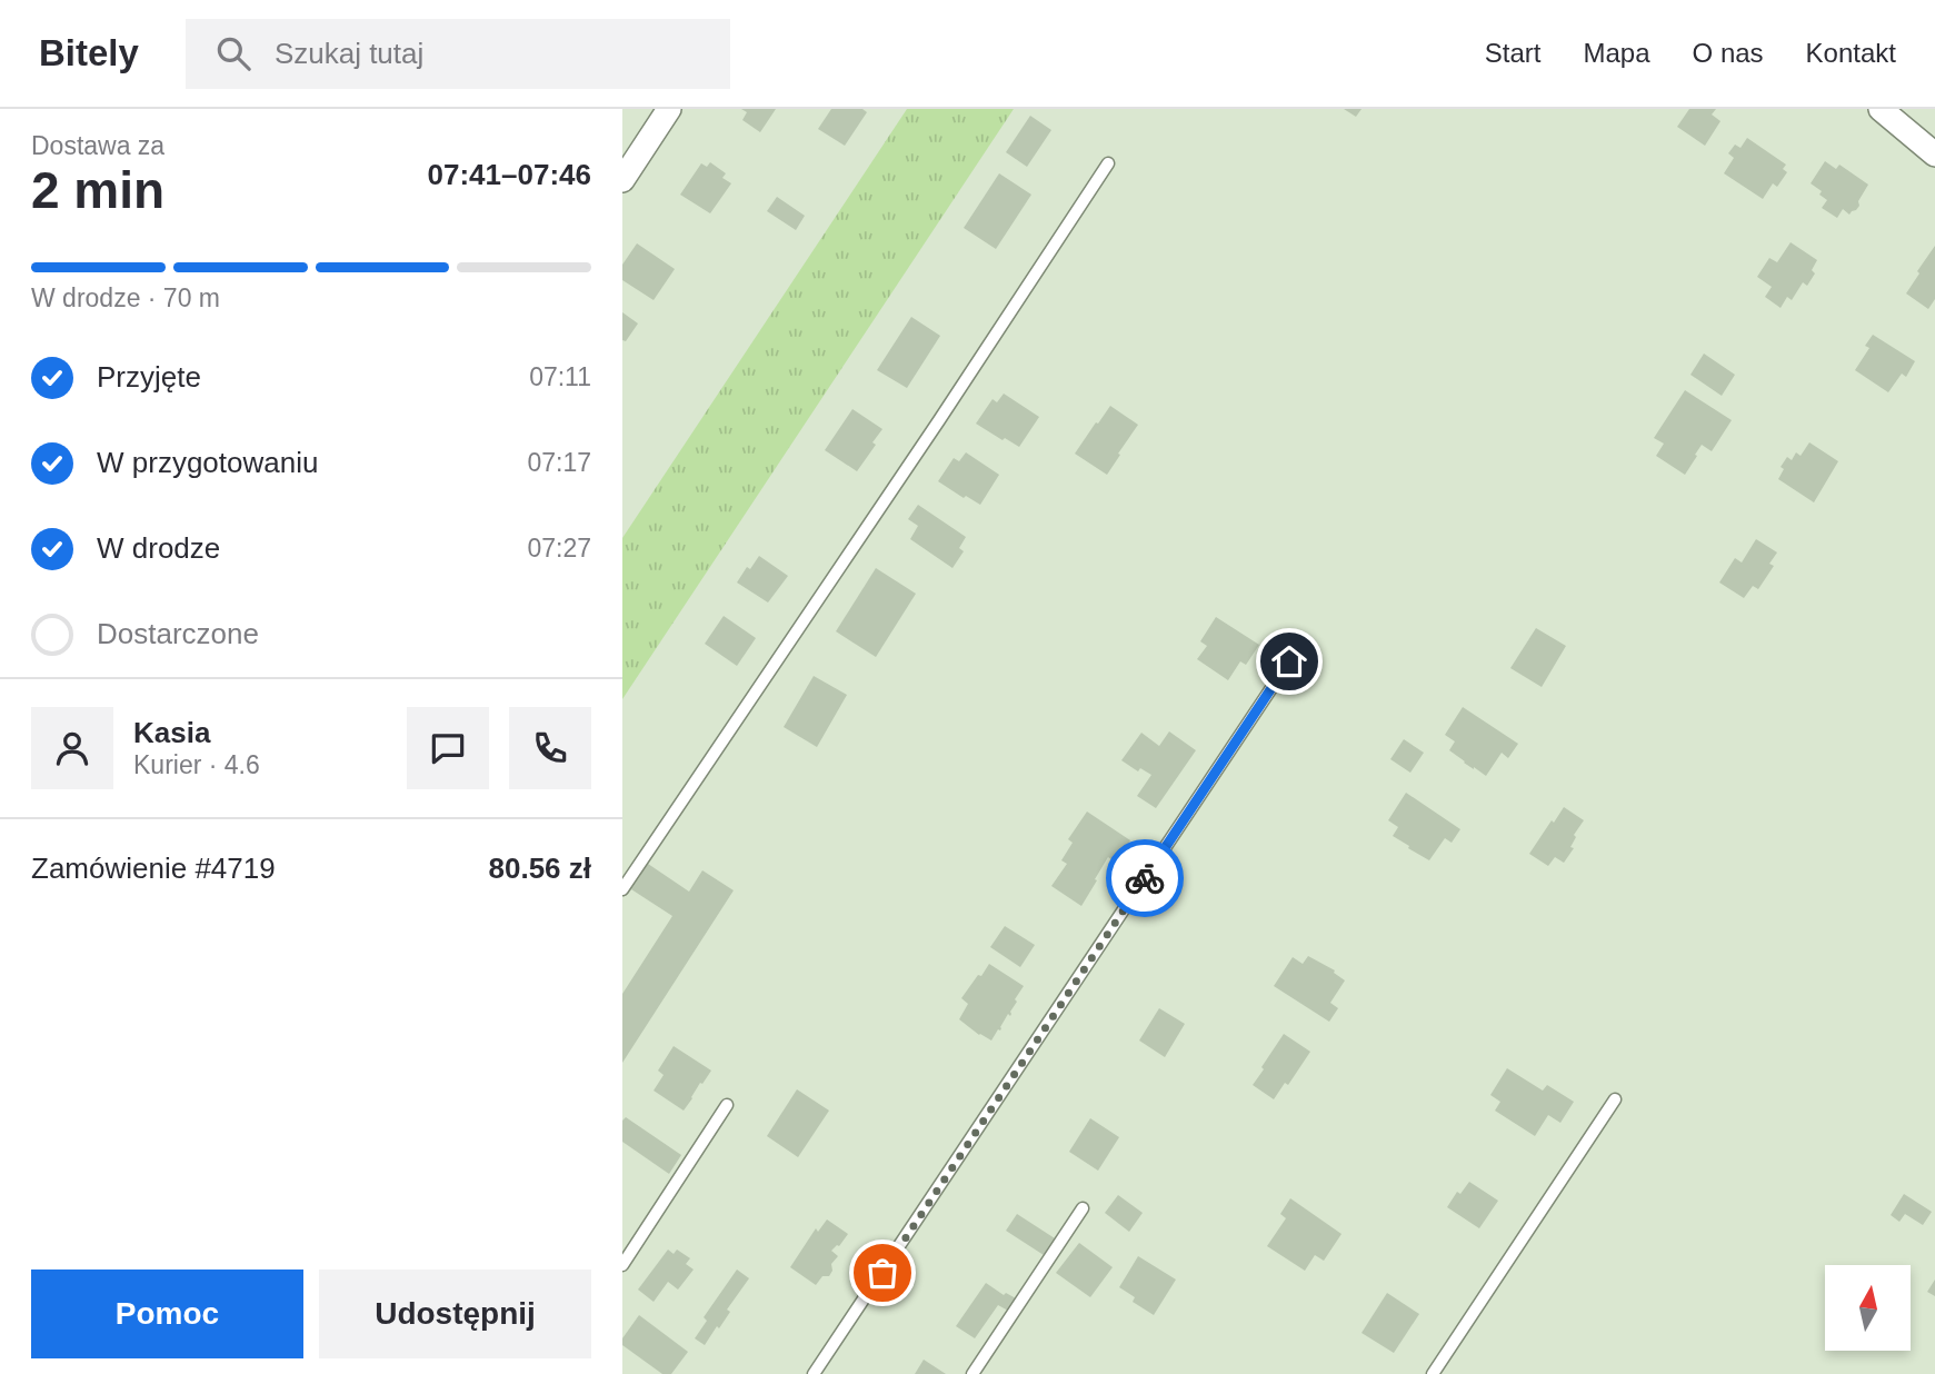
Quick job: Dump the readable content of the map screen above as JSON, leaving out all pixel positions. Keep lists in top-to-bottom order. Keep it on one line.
{"north":"top","page":{"header":"Bitely","search":"Szukaj tutaj","nav":["Start","Mapa","O nas","Kontakt"],"heading":["2 min","Dostawa za","07:41–07:46"],"panel":["Kasia","Kurier · 4.6","Zamówienie #4719","80.56 zł"],"bar":"W drodze · 70 m","list":[["Przyjęte","07:11"],["W przygotowaniu","07:17"],["W drodze","07:27"],"Dostarczone"],"buttons":["Pomoc","Udostępnij"]}}
